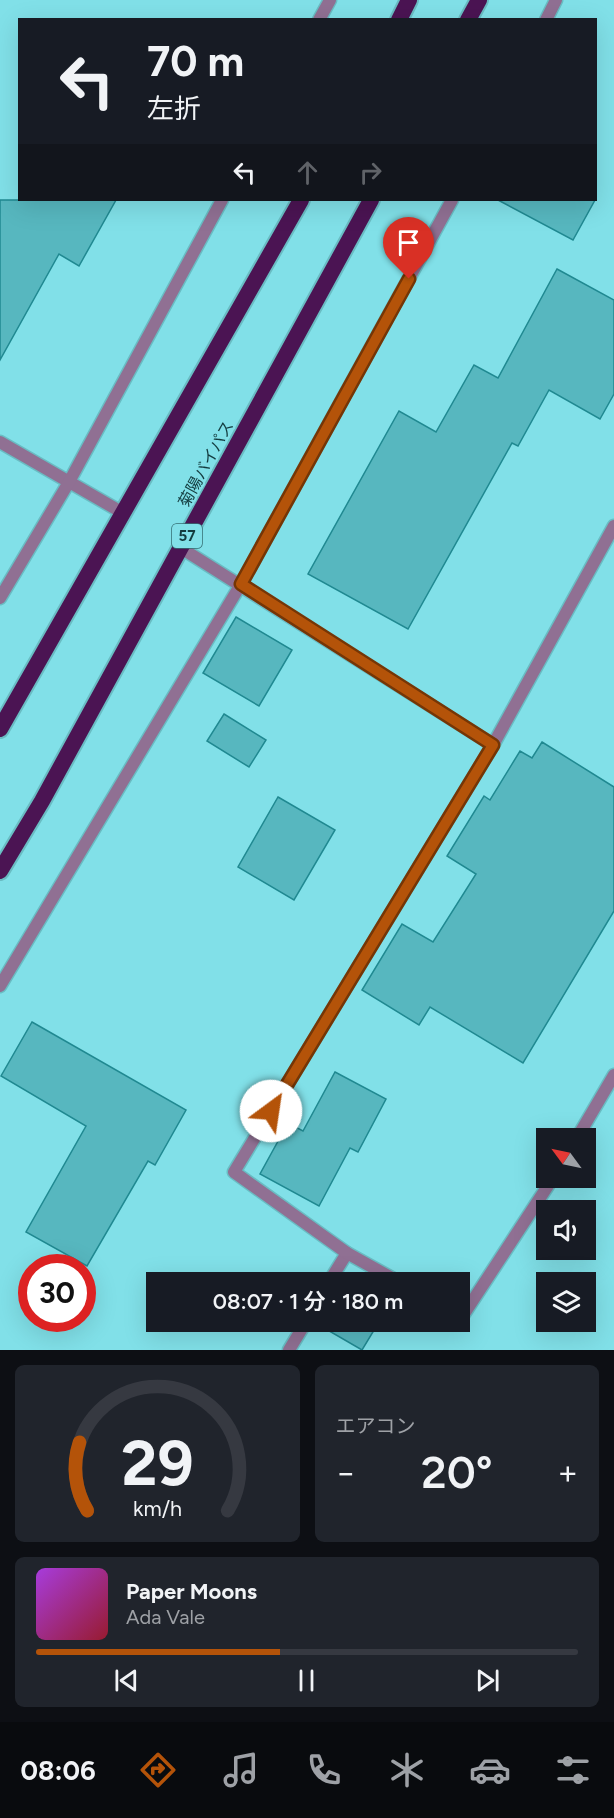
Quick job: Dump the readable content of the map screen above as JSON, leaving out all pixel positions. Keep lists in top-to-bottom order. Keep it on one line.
{"streets":{"highway":["菊陽バイパス","57"]},"north":"top left","page":{"turn":["70 m","左折"],"limit":"30","trip":"08:07 · 1 分 · 180 m","tile":"エアコン","heat":["−","20°","+"],"song":["Paper Moons","Ada Vale"],"tabs":"08:06","gauge":["29","km/h"]}}
